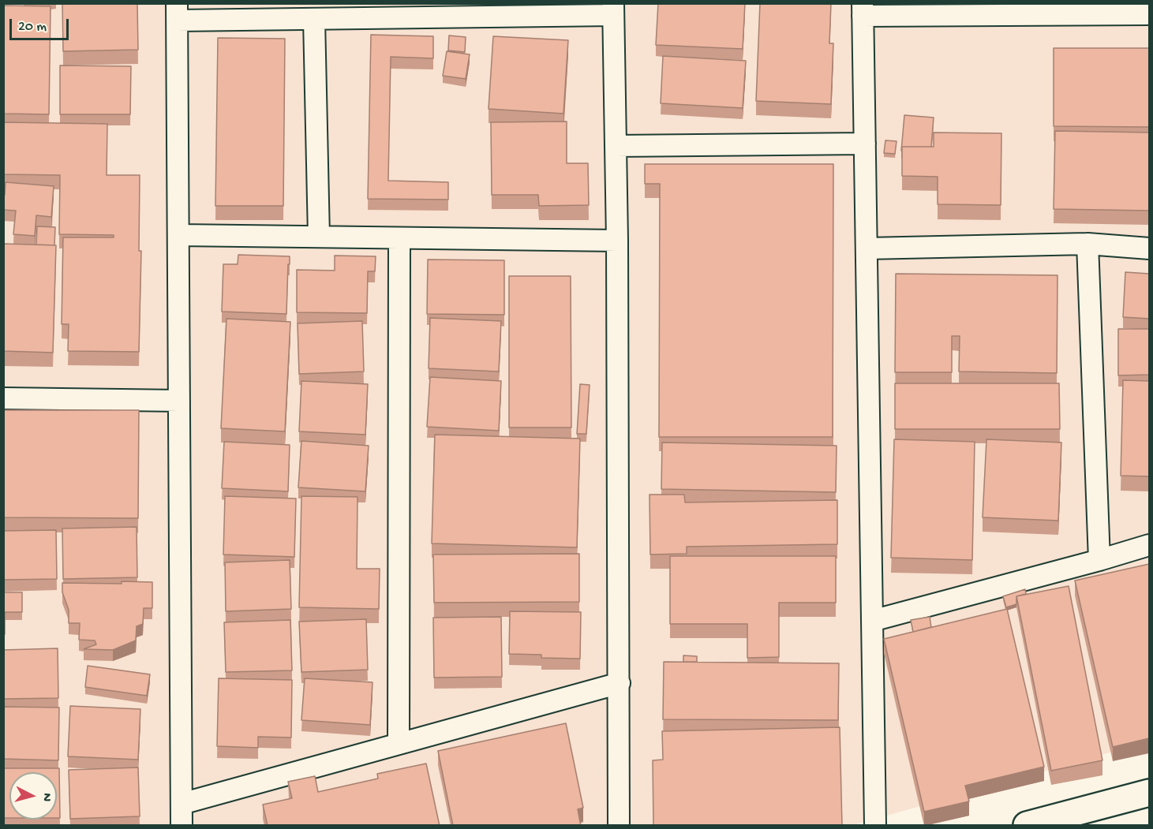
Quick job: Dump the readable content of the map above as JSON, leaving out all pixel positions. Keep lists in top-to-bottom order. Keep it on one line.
{"scale_bar":"20 m","north":"right"}
